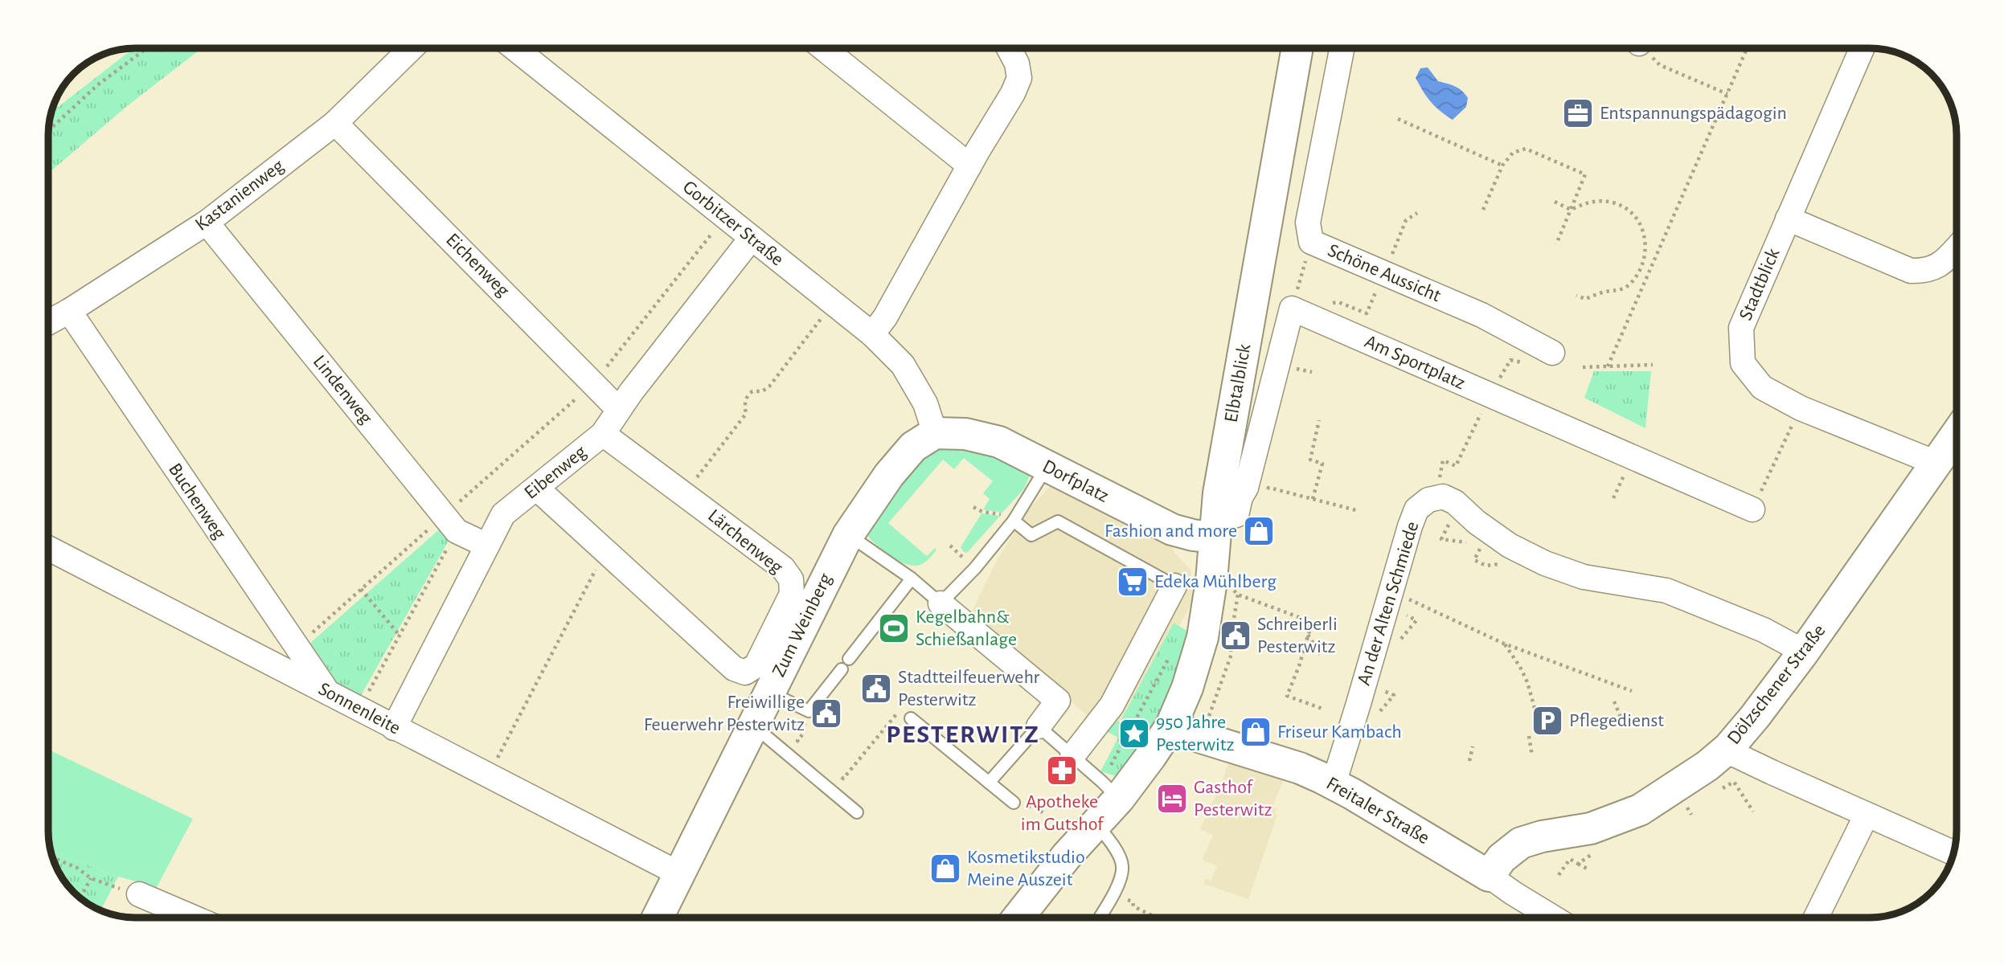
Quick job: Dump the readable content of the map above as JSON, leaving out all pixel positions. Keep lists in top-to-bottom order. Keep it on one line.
{"streets":{"street":["Kastanienweg","Gorbitzer Straße","Eichenweg","Schöne Aussicht","Stadtblick","Am Sportplatz","Elbtalblick","Lindenweg","Eibenweg","Dorfplatz","Buchenweg","Lärchenweg","An der Alten Schmiede","Zum Weinberg","Dölzschener Straße","Sonnenleite","Freitaler Straße"]},"crossings":[["Kastanienweg","Eichenweg"],["Kastanienweg","Lindenweg"],["Kastanienweg","Buchenweg"],["Gorbitzer Straße","Eibenweg"],["Gorbitzer Straße","Dorfplatz"],["Gorbitzer Straße","Zum Weinberg"],["Eichenweg","Eibenweg"],["Stadtblick","Dölzschener Straße"],["Elbtalblick","Dorfplatz"],["Elbtalblick","Freitaler Straße"],["Lindenweg","Eibenweg"],["Eibenweg","Lärchenweg"],["Eibenweg","Sonnenleite"],["Dorfplatz","Zum Weinberg"],["Buchenweg","Sonnenleite"],["An der Alten Schmiede","Dölzschener Straße"],["An der Alten Schmiede","Freitaler Straße"],["Zum Weinberg","Sonnenleite"],["Dölzschener Straße","Freitaler Straße"]],"districts":["PESTERWITZ"],"places":{"office":["Entspannungspädagogin"],"shop":["Fashion and more","Friseur Kambach","Kosmetikstudio Meine Auszeit"],"supermarket":["Edeka Mühlberg"],"sports":["Kegelbahn& Schießanlage"],"public building":["Schreiberli Pesterwitz","Stadtteilfeuerwehr Pesterwitz","Freiwillige Feuerwehr Pesterwitz"],"parking":["Pflegedienst"],"place":["950 Jahre Pesterwitz"],"pharmacy":["Apotheke im Gutshof"],"hotel":["Gasthof Pesterwitz"]}}
